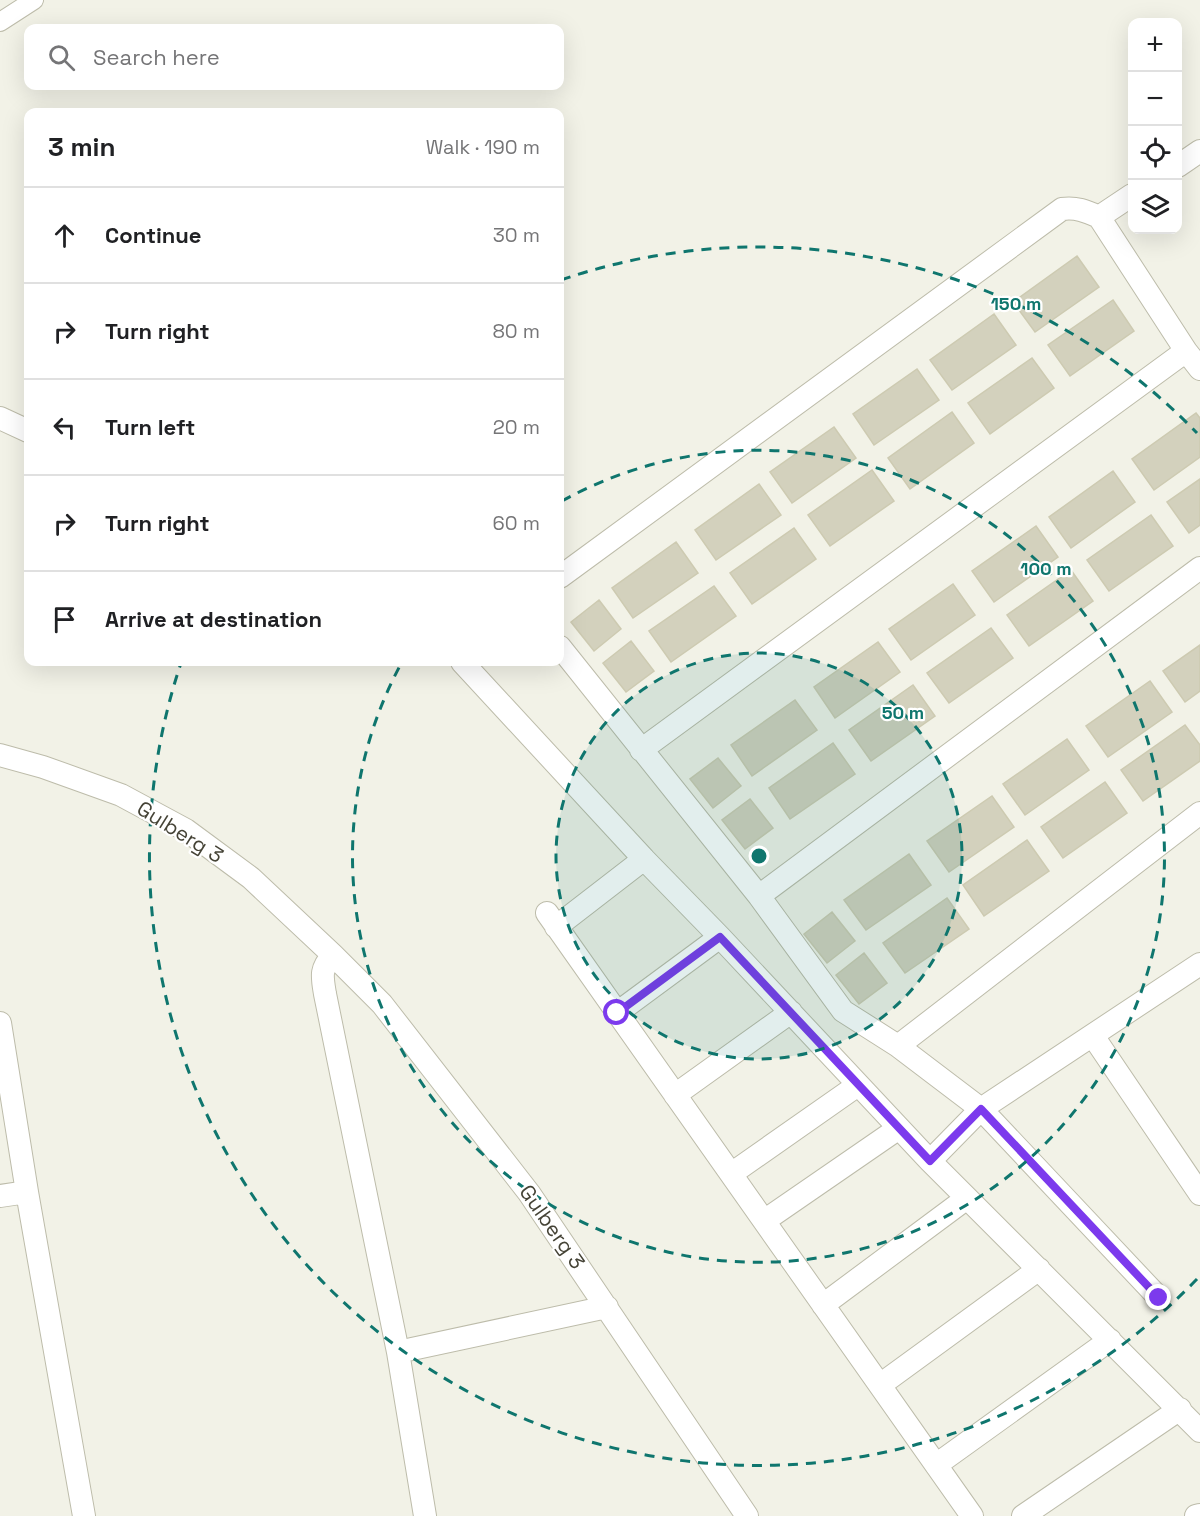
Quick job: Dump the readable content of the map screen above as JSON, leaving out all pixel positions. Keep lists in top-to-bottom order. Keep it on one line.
{"streets":{"street":["Gulberg 3"]},"page":{"map_buttons":["+","−"],"search":"Search here","heading":["3 min","Walk · 190 m"],"list":[["Continue","30 m"],["Turn right","80 m"],["Turn left","20 m"],["Turn right","60 m"],"Arrive at destination"]},"rings":["150 m","100 m","50 m"]}
